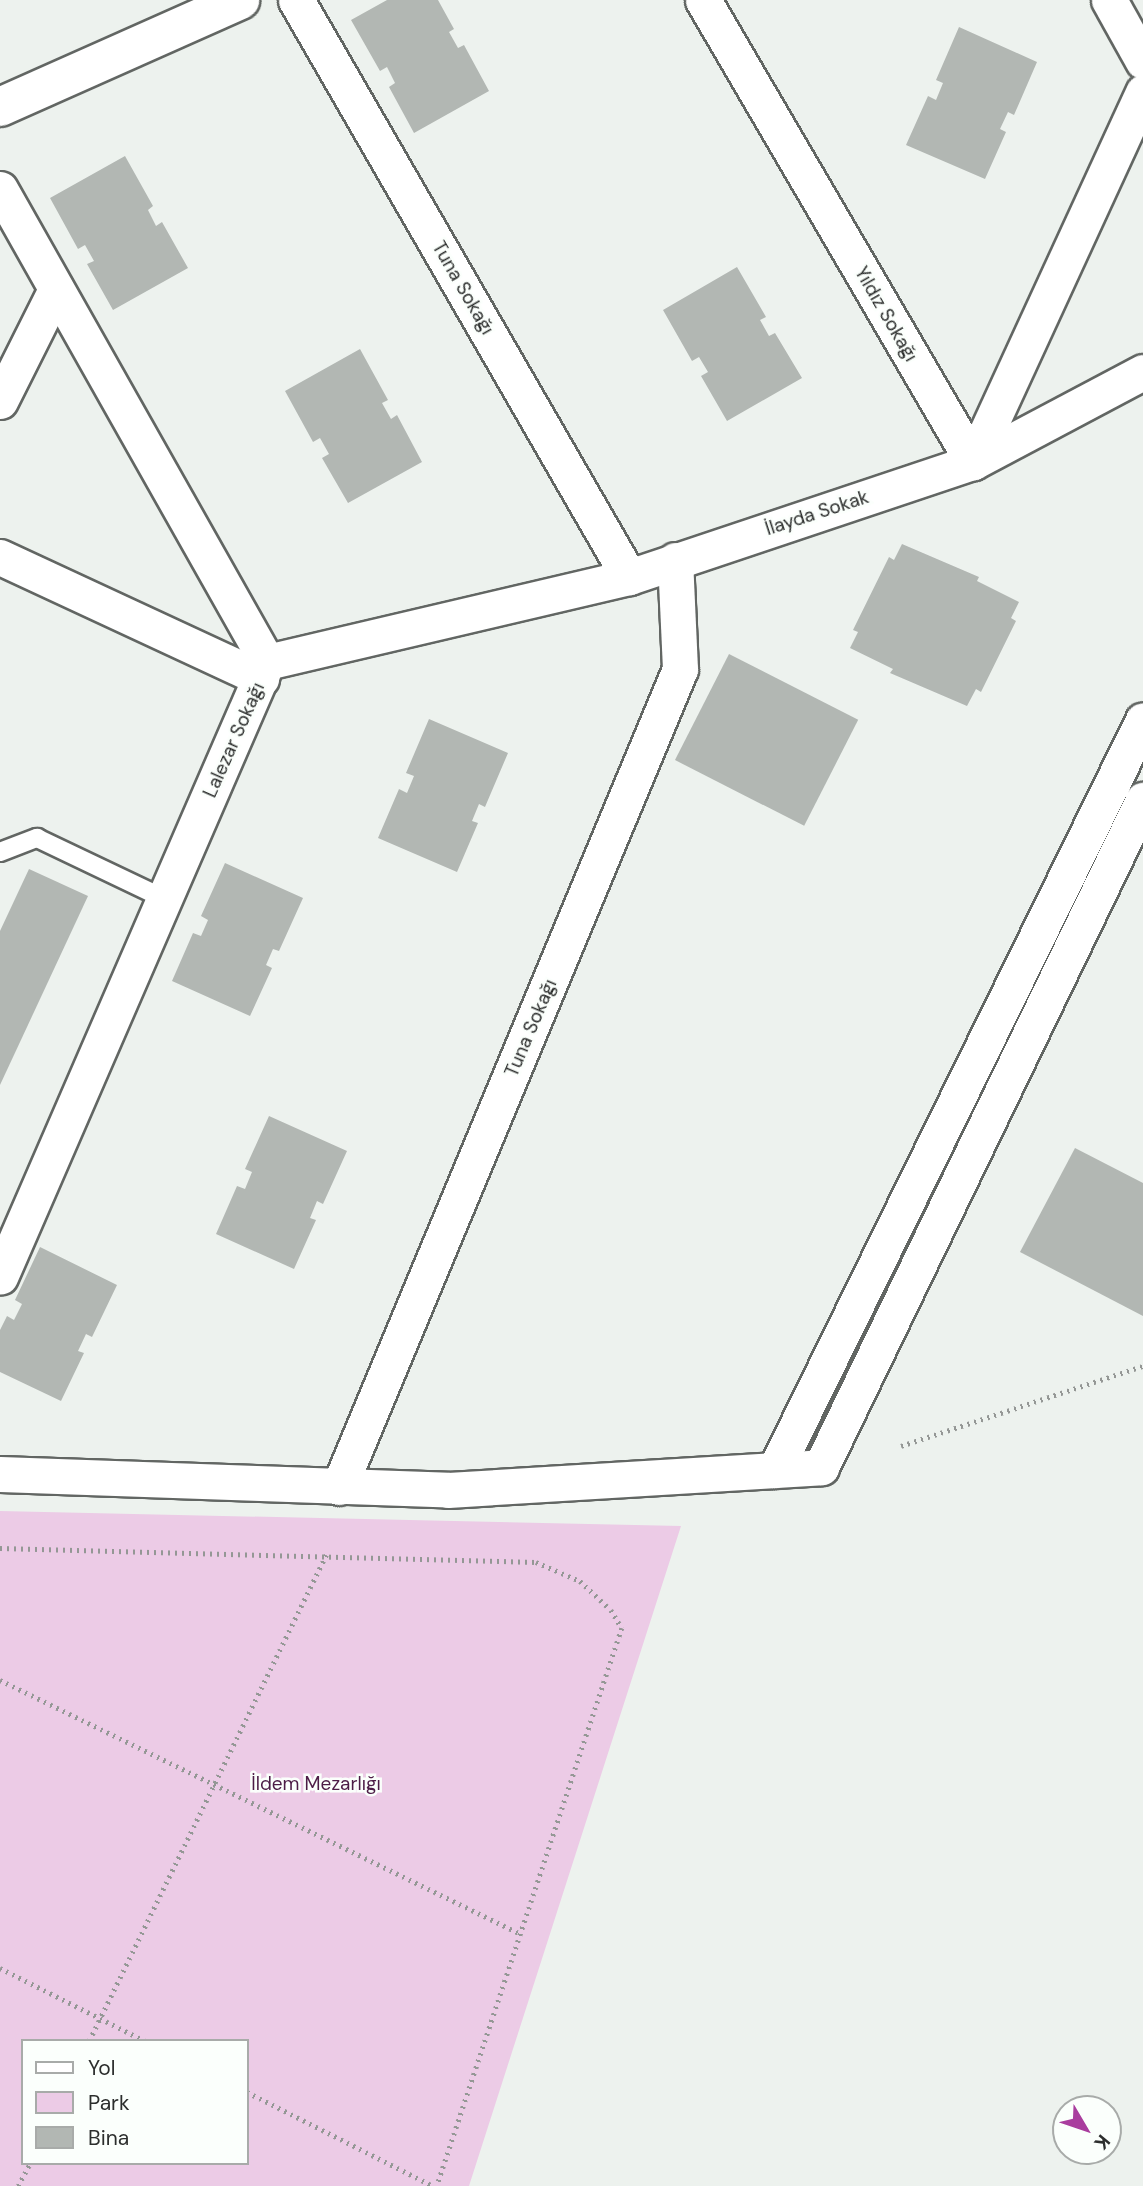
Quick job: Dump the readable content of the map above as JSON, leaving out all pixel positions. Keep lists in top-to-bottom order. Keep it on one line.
{"streets":{"street":["Tuna Sokağı","Yıldız Sokağı","İlayda Sokak","Lalezar Sokağı"]},"crossings":[["Tuna Sokağı","İlayda Sokak"],["Yıldız Sokağı","İlayda Sokak"],["İlayda Sokak","Lalezar Sokağı"]],"parks":["İldem Mezarlığı"],"legend":["Yol","Park","Bina"],"north":"bottom right"}
